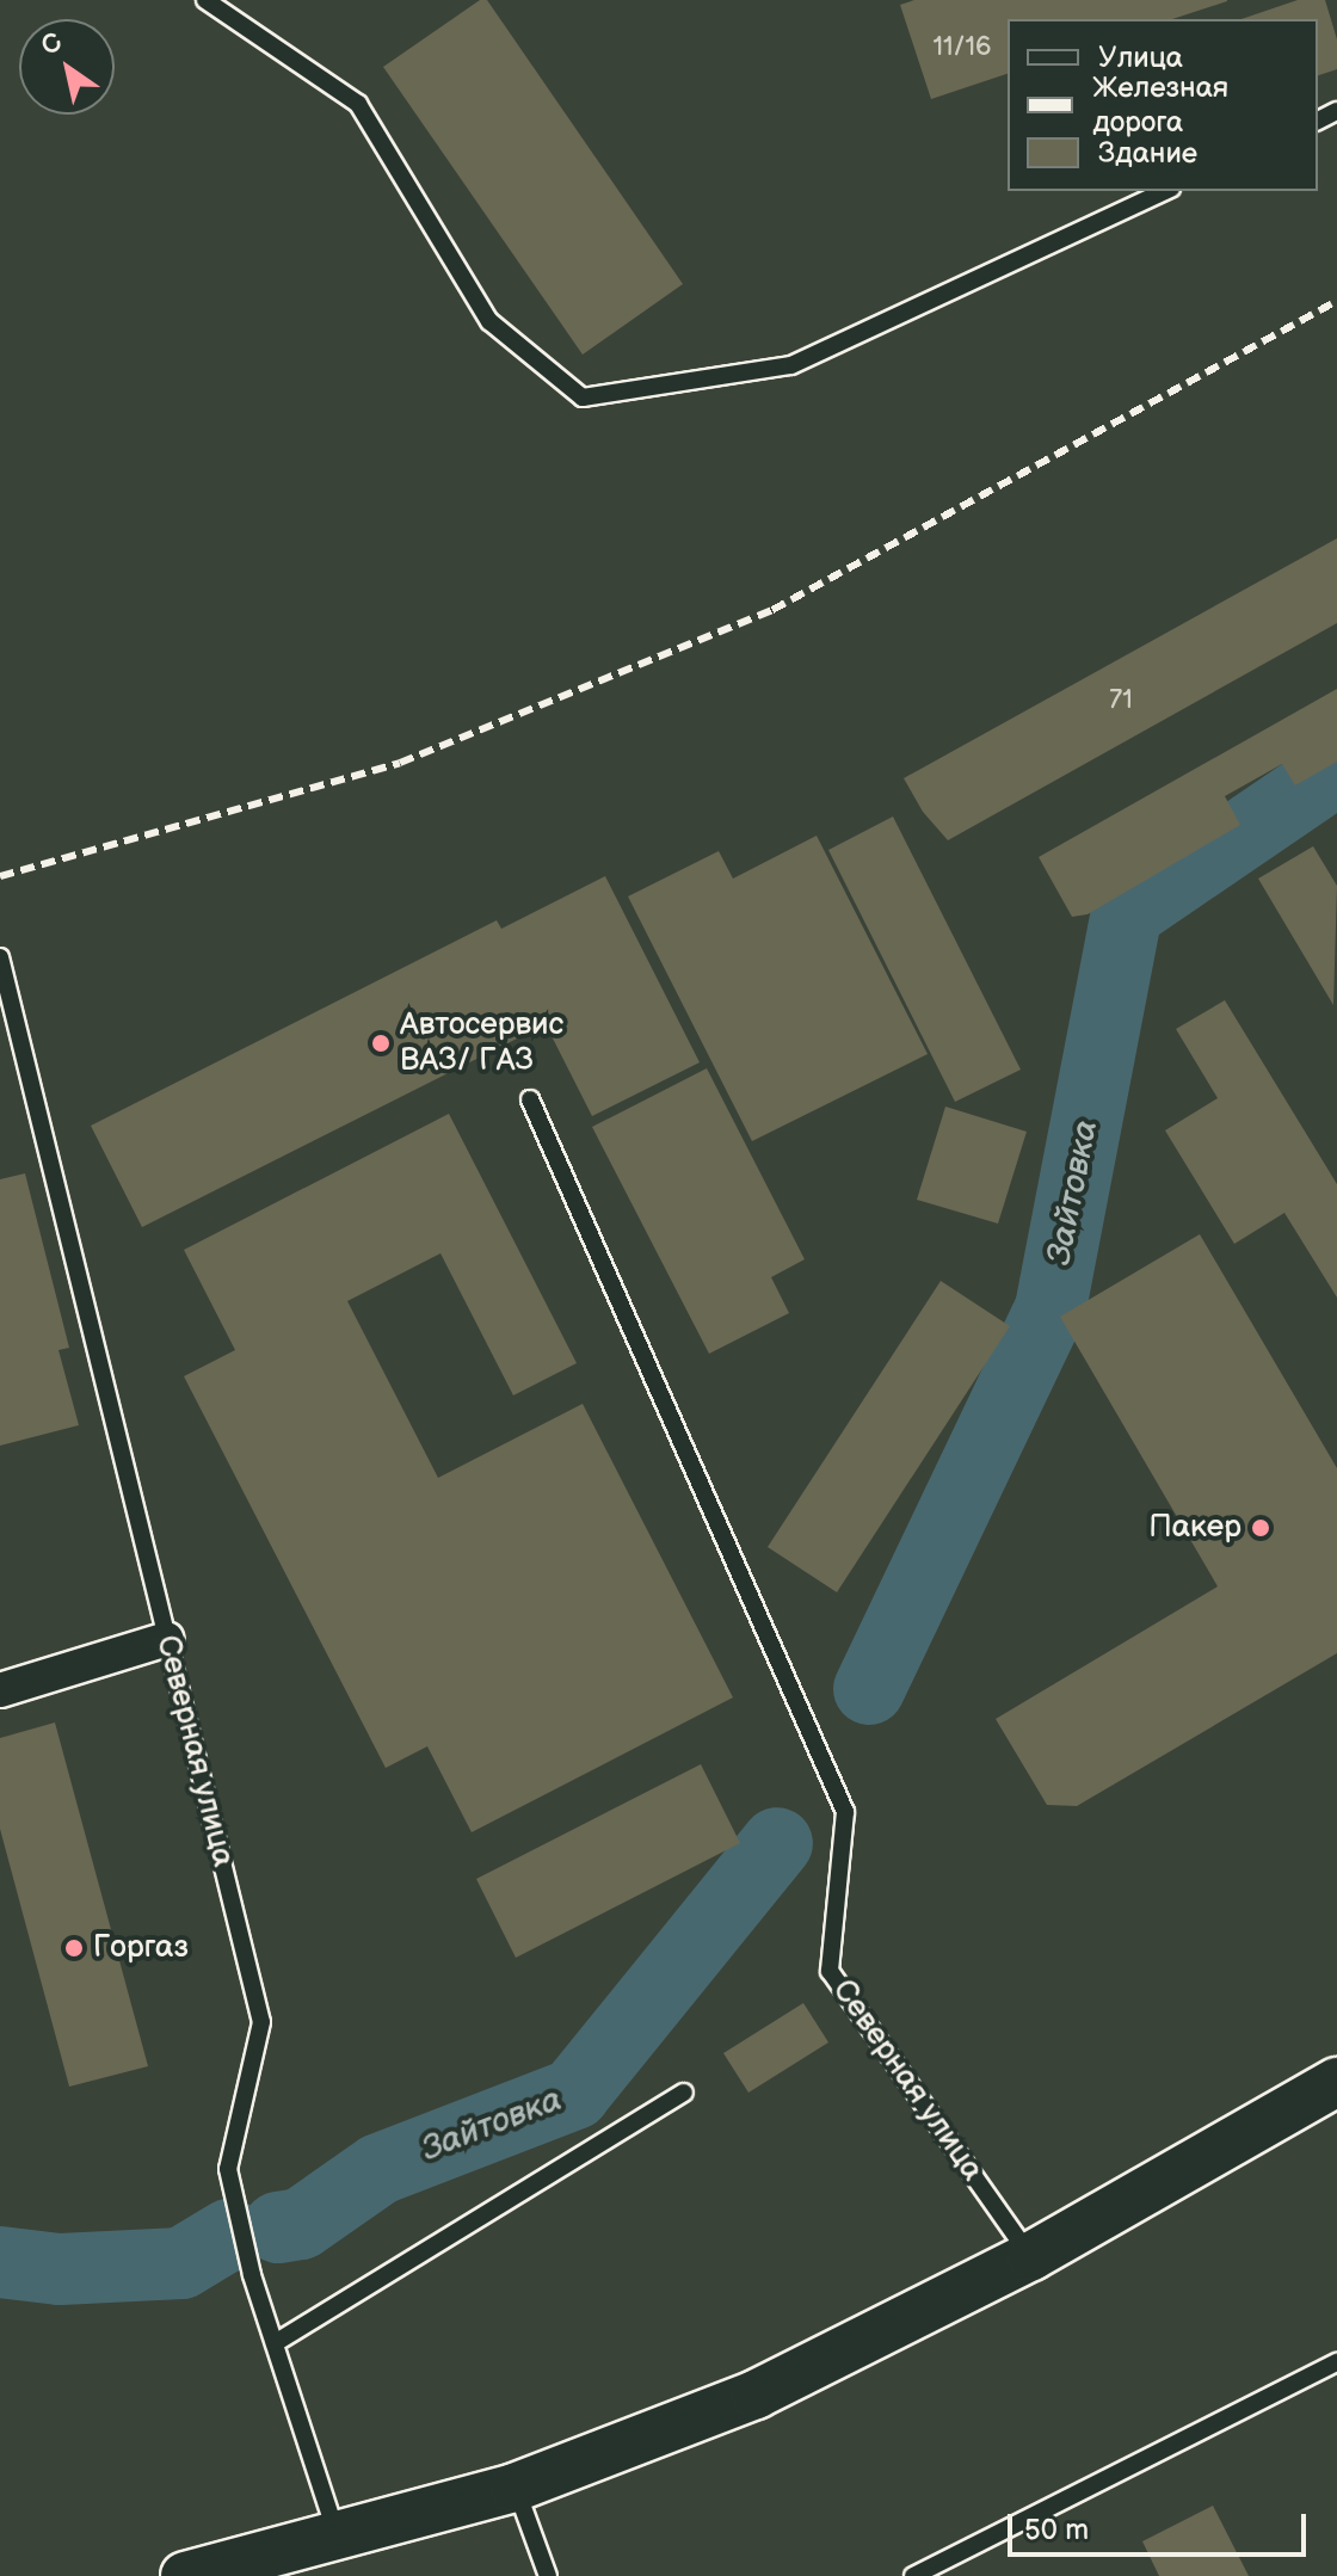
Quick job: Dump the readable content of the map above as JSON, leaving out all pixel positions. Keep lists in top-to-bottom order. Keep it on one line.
{"streets":{"lane":["Северная улица"]},"water":["Зайтовка"],"places":["Автосервис ВАЗ/ ГАЗ","Пакер","Горгаз"],"house_numbers":["11/16","71"],"legend":["Улица","Железная дорога","Здание"],"scale_bar":"50 m","north":"top left"}
